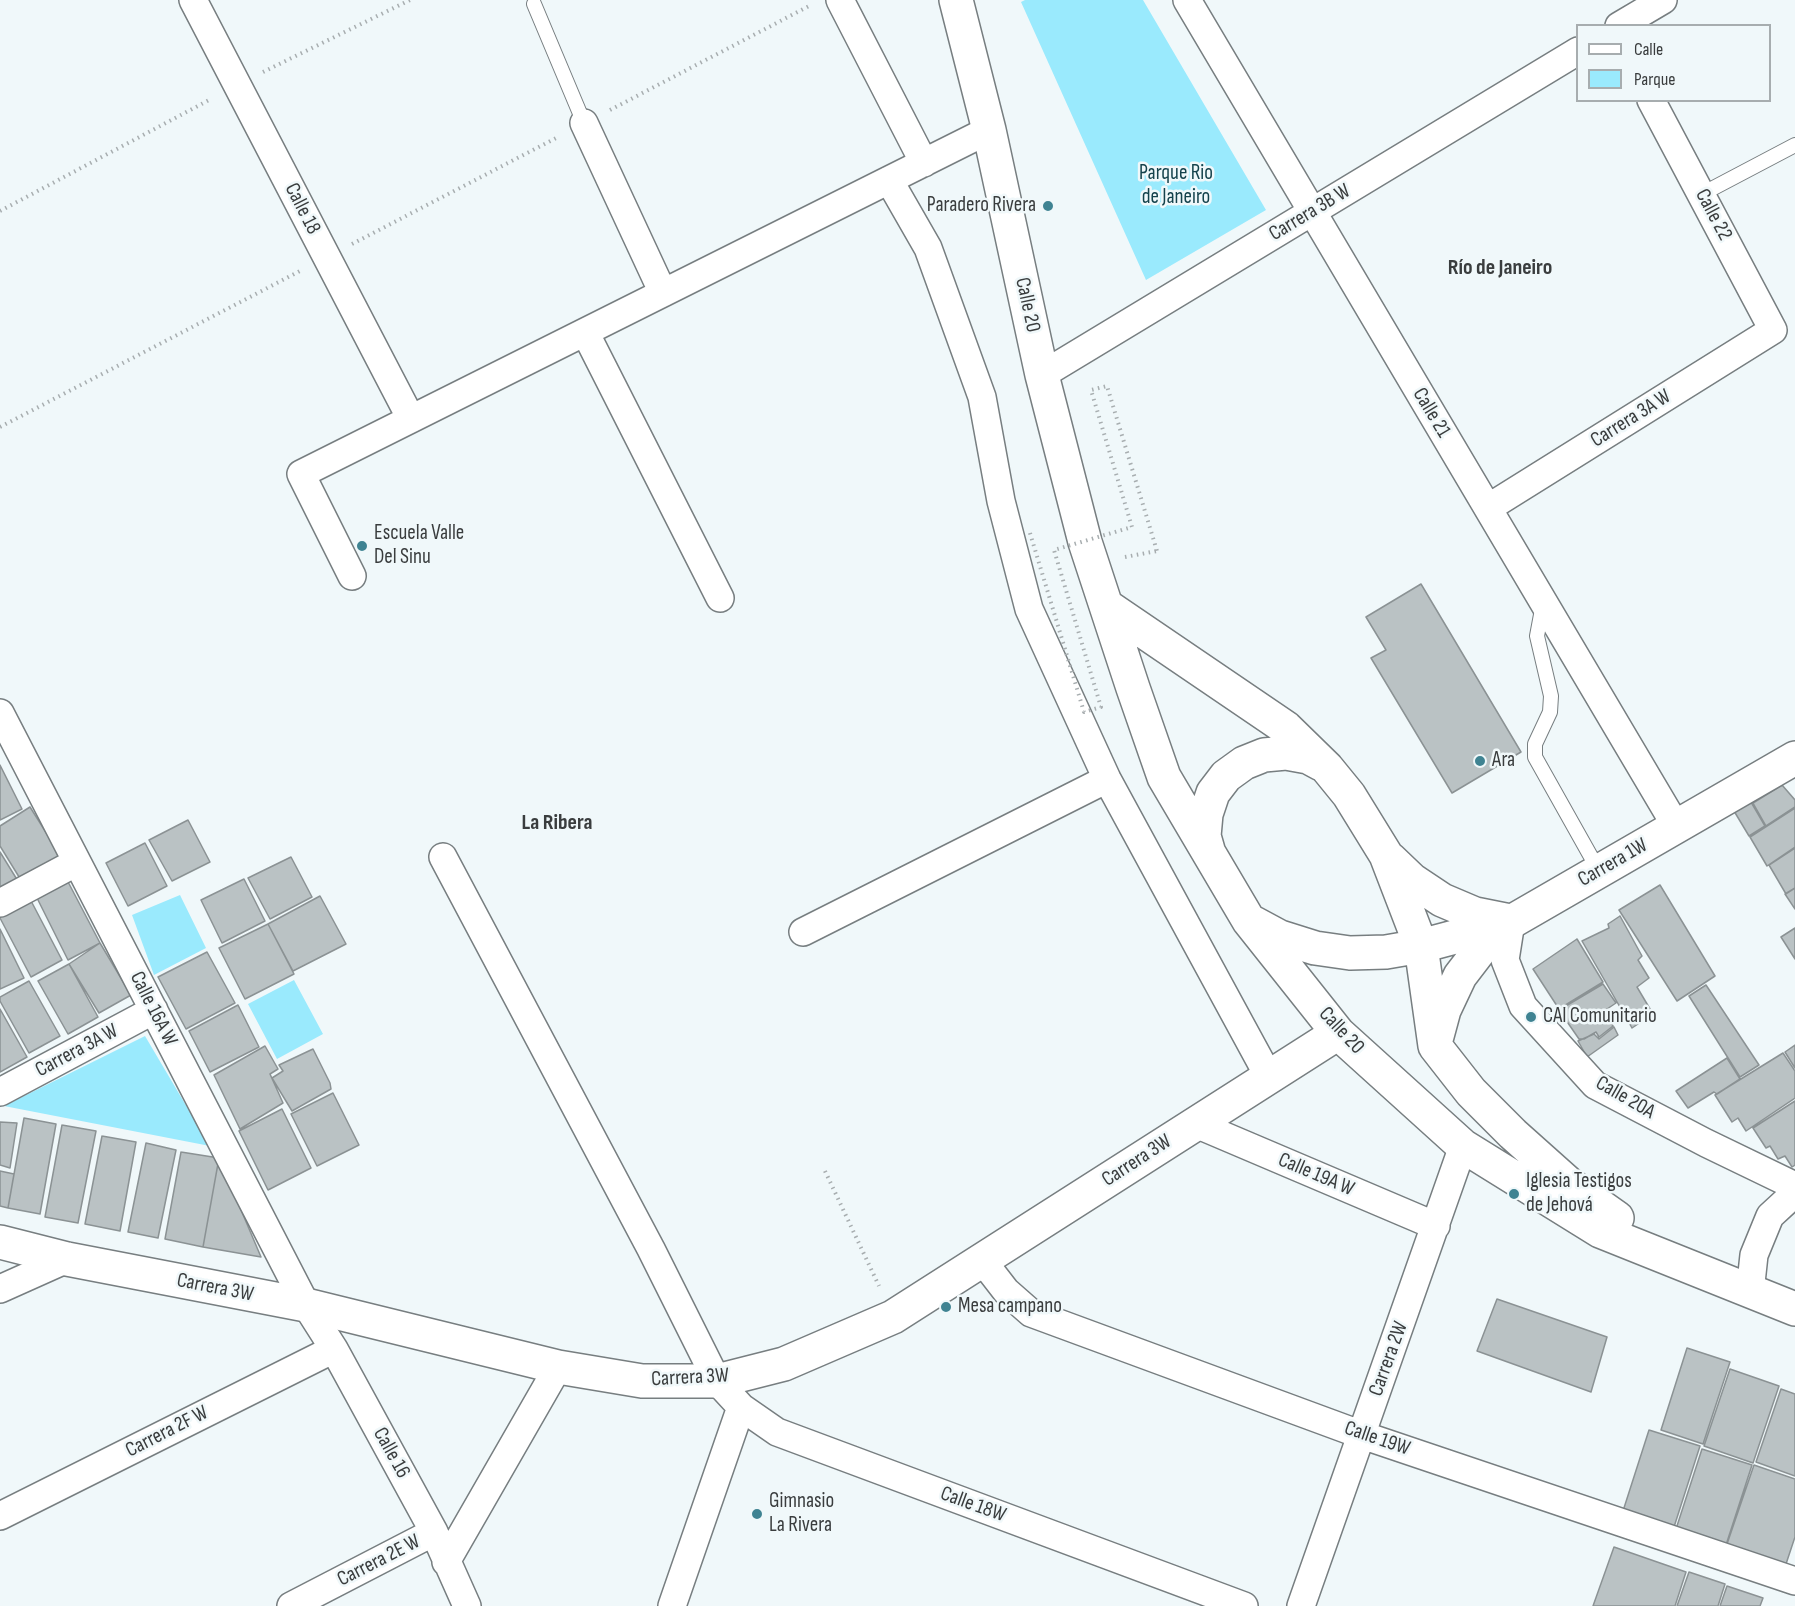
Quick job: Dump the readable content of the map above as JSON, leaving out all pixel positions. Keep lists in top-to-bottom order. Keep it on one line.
{"streets":{"main road":["Calle 20","Carrera 1W","Carrera 3W"],"street":["Calle 18","Carrera 3B W","Calle 22","Calle 21","Carrera 3A W","Calle 16A W","Calle 20A","Calle 19A W","Carrera 2W","Carrera 2F W","Calle 19W","Calle 16","Calle 18W","Carrera 2E W"]},"crossings":[["Carrera 3B W","Calle 20"],["Carrera 3B W","Calle 21"],["Calle 22","Carrera 3A W"],["Calle 20","Carrera 1W"],["Calle 20","Carrera 3W"],["Calle 20","Carrera 2W"],["Calle 21","Carrera 3A W"],["Calle 21","Carrera 1W"],["Carrera 3A W","Calle 16A W"],["Carrera 1W","Calle 20A"],["Calle 16A W","Carrera 3W"],["Calle 16A W","Calle 16"],["Carrera 3W","Calle 19A W"],["Carrera 3W","Calle 19W"],["Carrera 3W","Calle 16"],["Carrera 3W","Calle 18W"],["Calle 19A W","Carrera 2W"],["Carrera 2W","Calle 19W"],["Carrera 2F W","Calle 16"],["Calle 16","Carrera 2E W"]],"districts":["Río de Janeiro","La Ribera"],"parks":["Parque Rio de Janeiro"],"places":["Paradero Rivera","Escuela Valle Del Sinu","Ara","CAI Comunitario","Iglesia Testigos de Jehová","Mesa campano","Gimnasio La Rivera"],"legend":["Calle","Parque"]}
